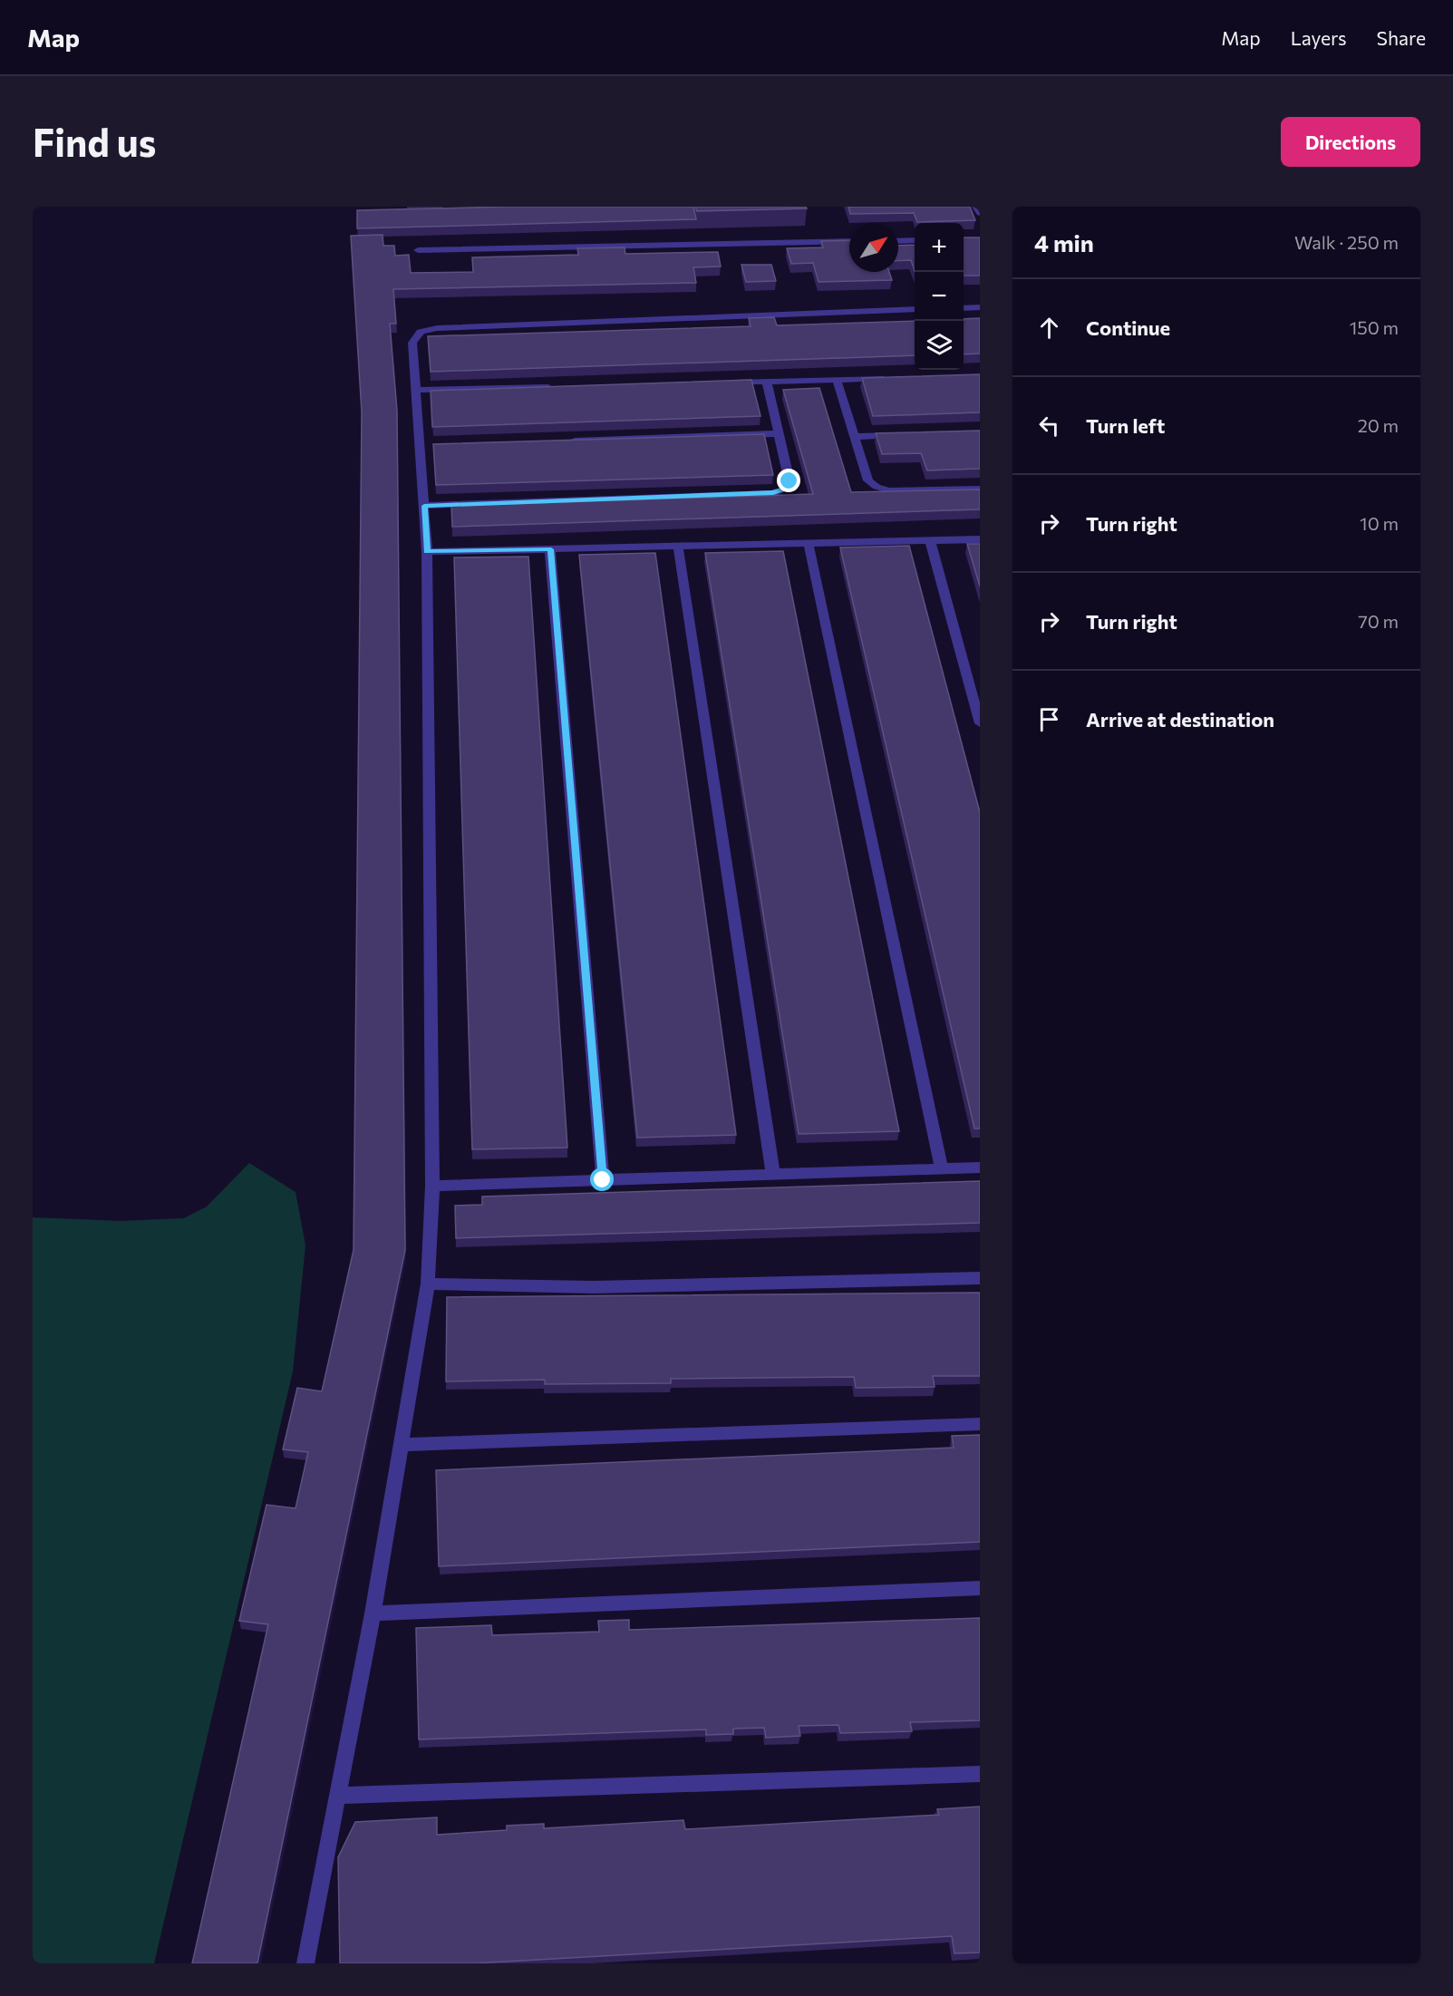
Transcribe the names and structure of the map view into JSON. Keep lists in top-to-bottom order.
{
  "north": "top right",
  "page": {
    "header": "Map",
    "nav": ["Map", "Layers", "Share"],
    "buttons": "Directions",
    "title": "Find us",
    "heading": ["4 min", "Walk · 250 m"],
    "map_buttons": ["+", "−"],
    "list": [
      ["Continue", "150 m"],
      ["Turn left", "20 m"],
      ["Turn right", "10 m"],
      ["Turn right", "70 m"],
      "Arrive at destination"
    ]
  }
}
